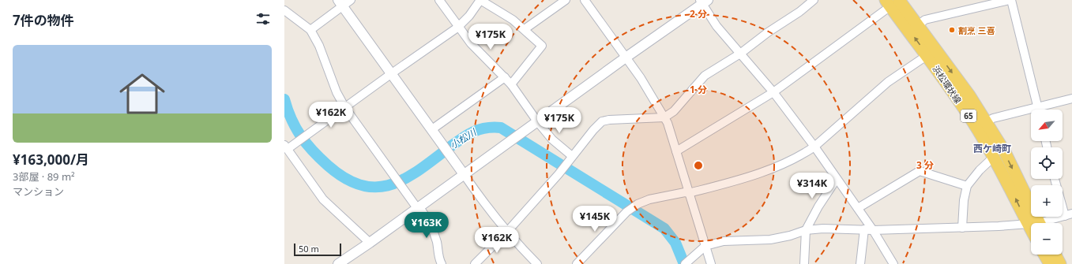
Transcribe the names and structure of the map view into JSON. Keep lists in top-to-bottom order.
{
  "streets": {
    "main road": ["浜松環状線", "65"]
  },
  "districts": ["西ケ崎町"],
  "water": ["小松川"],
  "places": ["割烹 三喜"],
  "scale_bar": "50 m",
  "north": "bottom left",
  "page": {
    "heading": "7件の物件",
    "price": [
      "¥175K",
      "¥162K",
      "¥175K",
      "¥314K",
      "¥145K",
      "¥163K",
      "¥162K"
    ],
    "list": [
      {
        "name": "¥163,000/月",
        "note": "3部屋 · 89 m² · マンション"
      }
    ],
    "map_buttons": ["+", "−"],
    "scale": "50 m"
  },
  "rings": ["2 分", "1 分", "3 分"]
}
